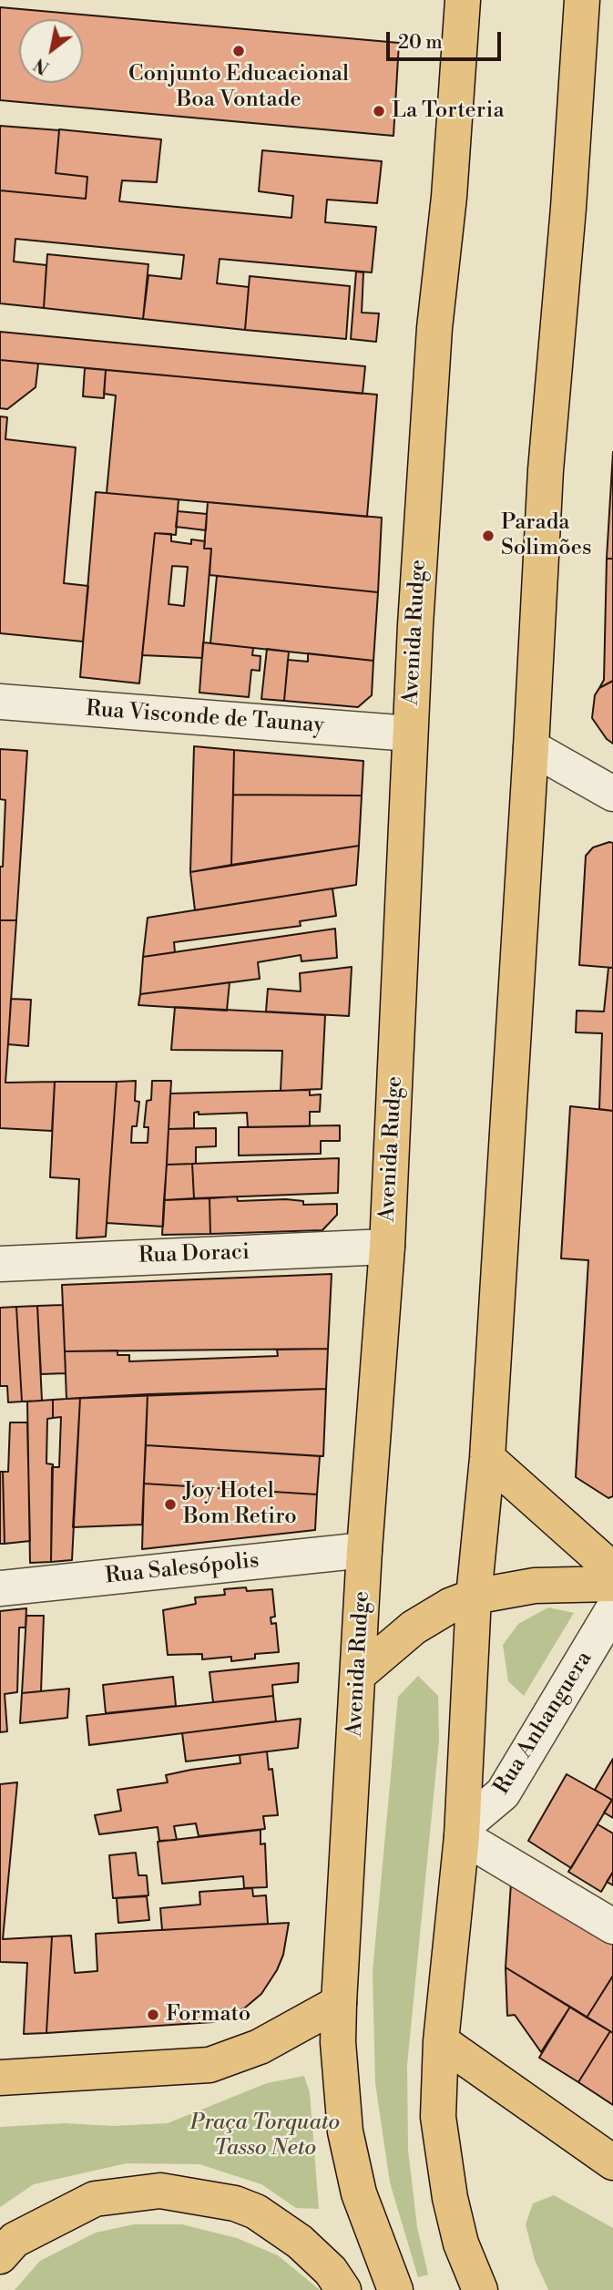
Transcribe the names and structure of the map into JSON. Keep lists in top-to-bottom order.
{
  "streets": {
    "main road": ["Avenida Rudge"],
    "street": [
      "Rua Visconde de Taunay",
      "Rua Doraci",
      "Rua Salesópolis",
      "Rua Anhanguera"
    ]
  },
  "crossings": [
    ["Avenida Rudge", "Rua Visconde de Taunay"],
    ["Avenida Rudge", "Rua Doraci"],
    ["Avenida Rudge", "Rua Salesópolis"]
  ],
  "parks": ["Praça Torquato Tasso Neto"],
  "places": [
    "Conjunto Educacional Boa Vontade",
    "La Torteria",
    "Parada Solimões",
    "Joy Hotel Bom Retiro",
    "Formato"
  ],
  "scale_bar": "20 m",
  "north": "bottom left"
}
